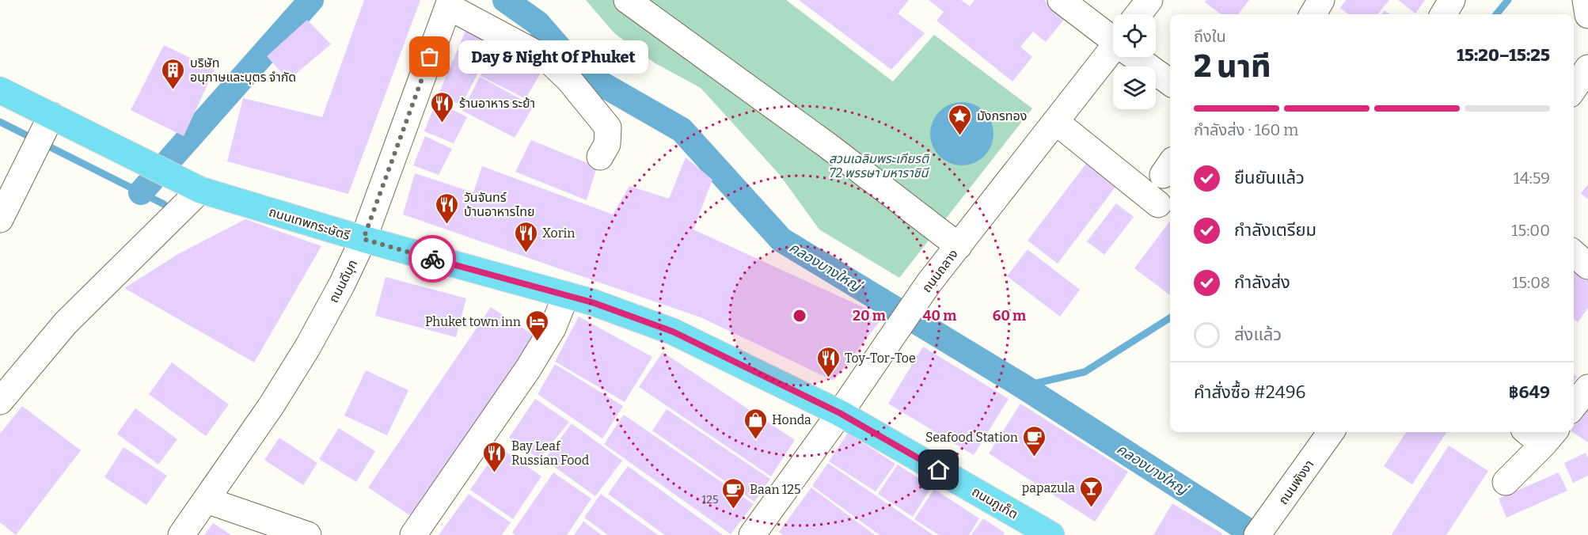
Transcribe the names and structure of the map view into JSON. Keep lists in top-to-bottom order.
{
  "streets": {
    "main road": ["ถนนเทพกระษัตรี", "ถนนภูเก็ต"],
    "street": ["ถนนถลาง", "ถนนดีบุก", "ถนนพังงา"]
  },
  "crossings": [
    ["ถนนเทพกระษัตรี", "ถนนถลาง"],
    ["ถนนเทพกระษัตรี", "ถนนดีบุก"],
    ["ถนนเทพกระษัตรี", "ถนนภูเก็ต"],
    ["ถนนถลาง", "ถนนภูเก็ต"]
  ],
  "water": ["คลองบางใหญ่"],
  "parks": ["สวนเฉลิมพระเกียรติ 72 พรรษา มหาราชินี"],
  "places": {
    "other": ["Day & Night Of Phuket"],
    "building": ["บริษัท อนุภาษและบุตร จำกัด"],
    "restaurant": [
      "ร้านอาหาร ระย้า",
      "วันจันทร์ บ้านอาหารไทย",
      "Xorin",
      "Toy-Tor-Toe",
      "Bay Leaf Russian Food"
    ],
    "place": ["มังกรทอง"],
    "hotel": ["Phuket town inn"],
    "shop": ["Honda"],
    "cafe": ["Seafood Station", "Baan 125"],
    "bar": ["papazula"]
  },
  "house_numbers": ["125"],
  "page": {
    "heading": ["2 นาที", "ถึงใน", "15:20–15:25"],
    "panel": ["คำสั่งซื้อ #2496", "฿649"],
    "bubble": "Day & Night Of Phuket",
    "bar": "กำลังส่ง · 160 m",
    "list": [
      ["ยืนยันแล้ว", "14:59"],
      ["กำลังเตรียม", "15:00"],
      ["กำลังส่ง", "15:08"],
      "ส่งแล้ว"
    ]
  },
  "rings": ["20 m", "40 m", "60 m"]
}
